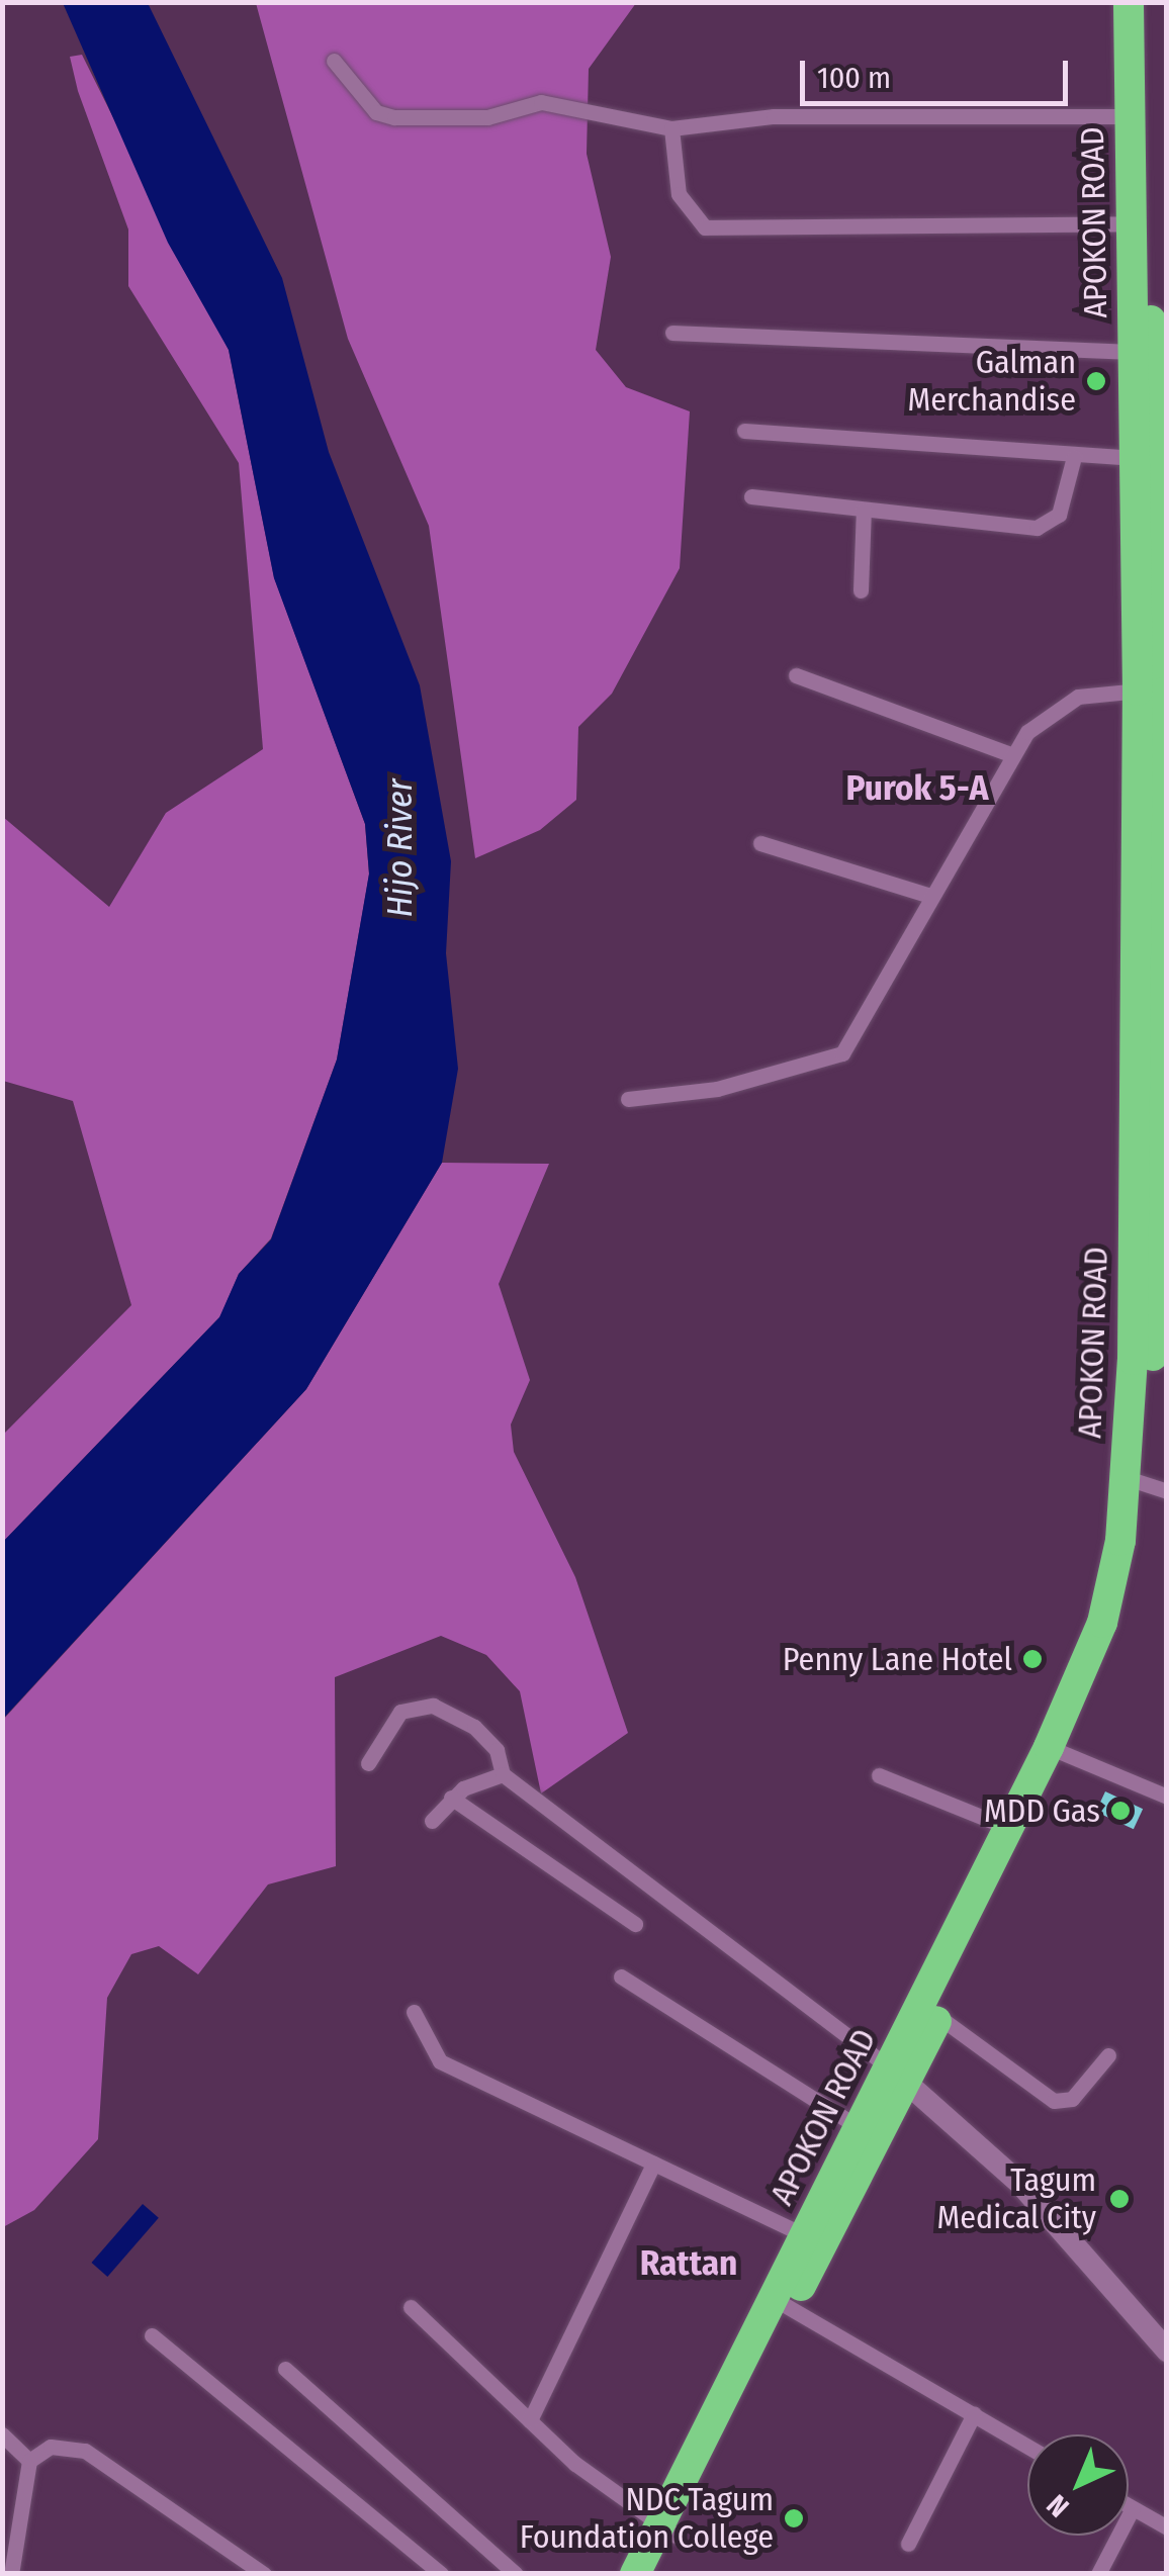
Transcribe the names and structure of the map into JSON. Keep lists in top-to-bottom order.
{
  "streets": {
    "highway": ["APOKON ROAD"]
  },
  "districts": ["Purok 5-A", "Rattan"],
  "water": ["Hijo River"],
  "places": [
    "Galman Merchandise",
    "Penny Lane Hotel",
    "MDD Gas",
    "Tagum Medical City",
    "NDC Tagum Foundation College"
  ],
  "scale_bar": "100 m",
  "north": "bottom left"
}
